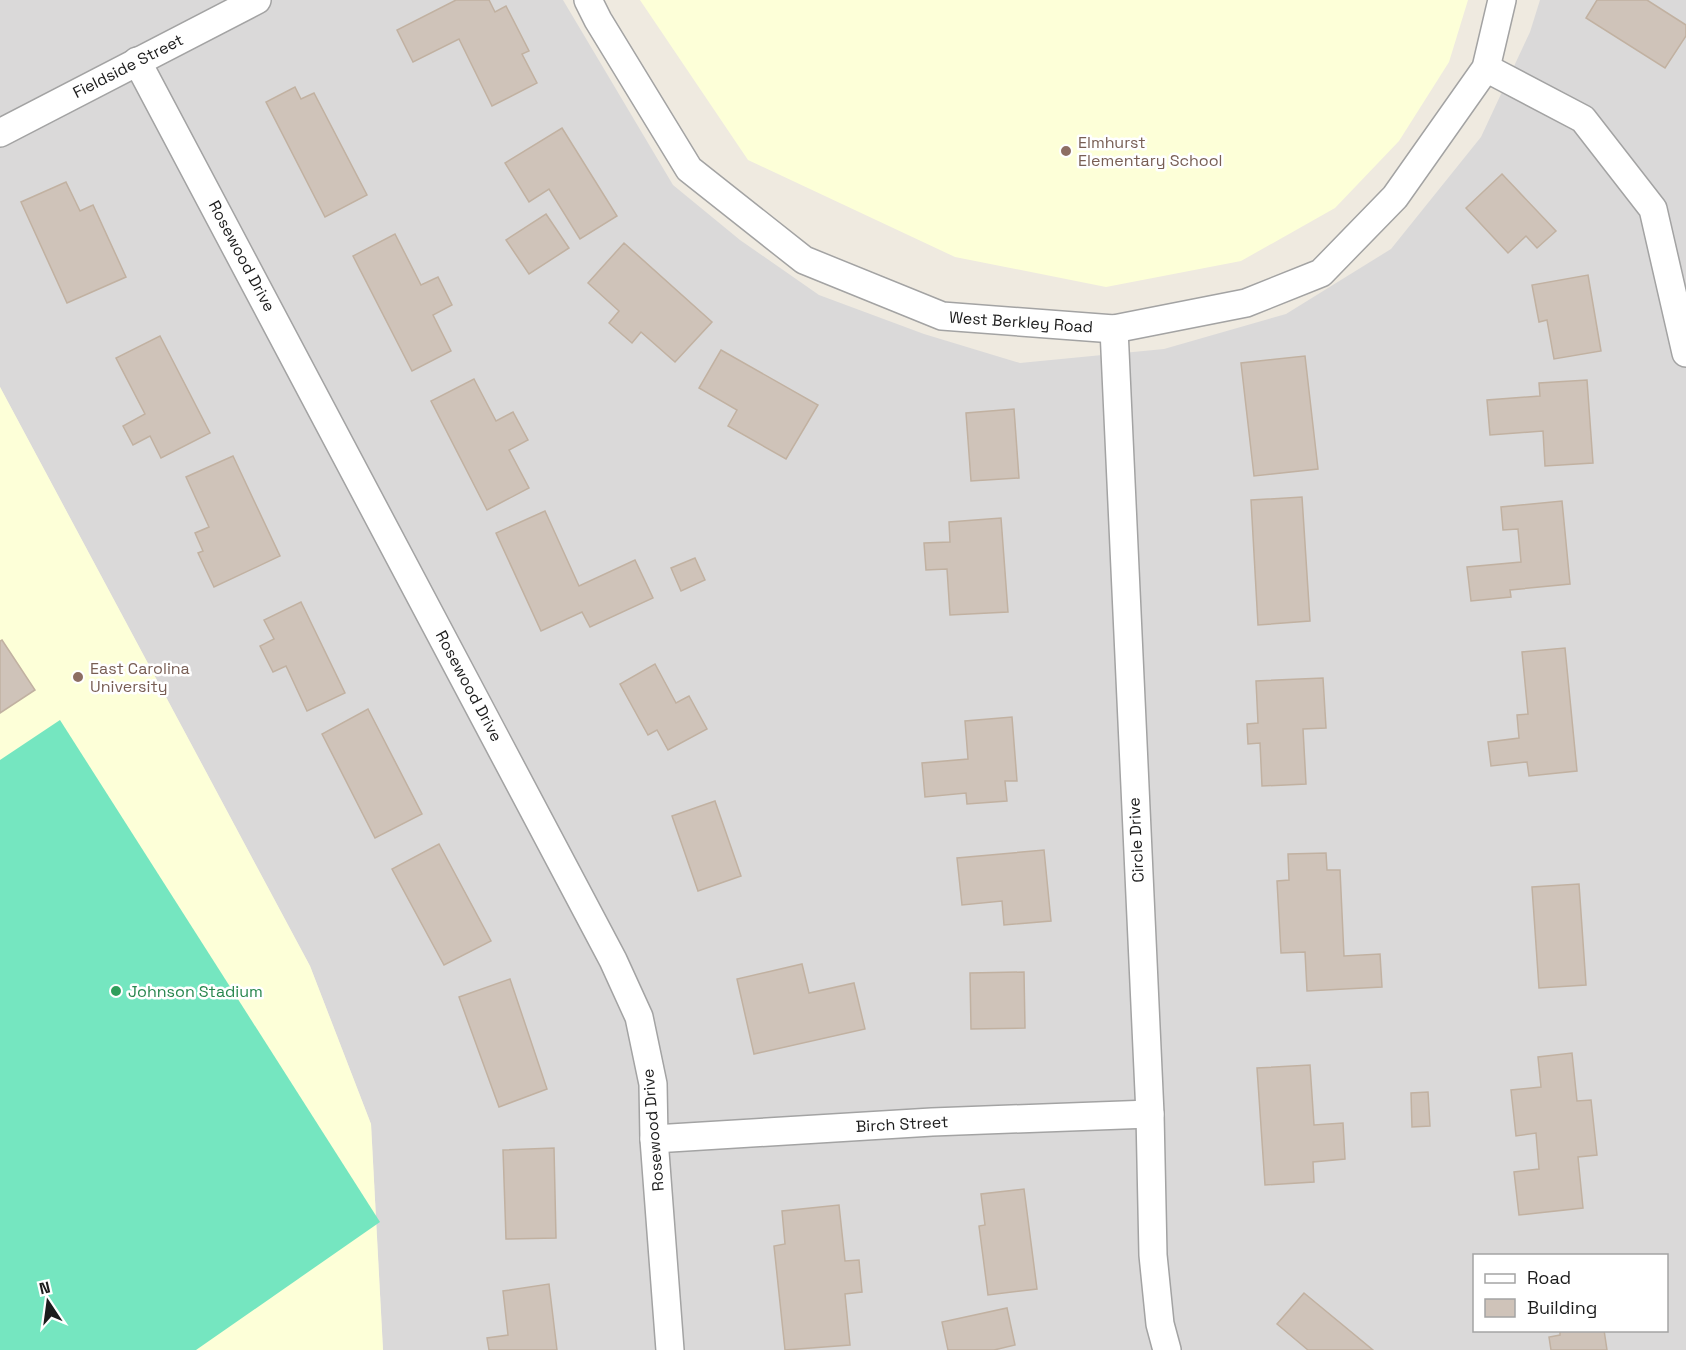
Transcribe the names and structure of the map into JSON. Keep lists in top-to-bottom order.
{
  "streets": {
    "street": [
      "Fieldside Street",
      "Rosewood Drive",
      "West Berkley Road",
      "Circle Drive",
      "Birch Street"
    ]
  },
  "crossings": [
    ["Fieldside Street", "Rosewood Drive"],
    ["Rosewood Drive", "Birch Street"],
    ["West Berkley Road", "Circle Drive"],
    ["Circle Drive", "Birch Street"]
  ],
  "places": ["Elmhurst Elementary School", "East Carolina University", "Johnson Stadium"],
  "legend": ["Road", "Building"],
  "north": "top"
}
